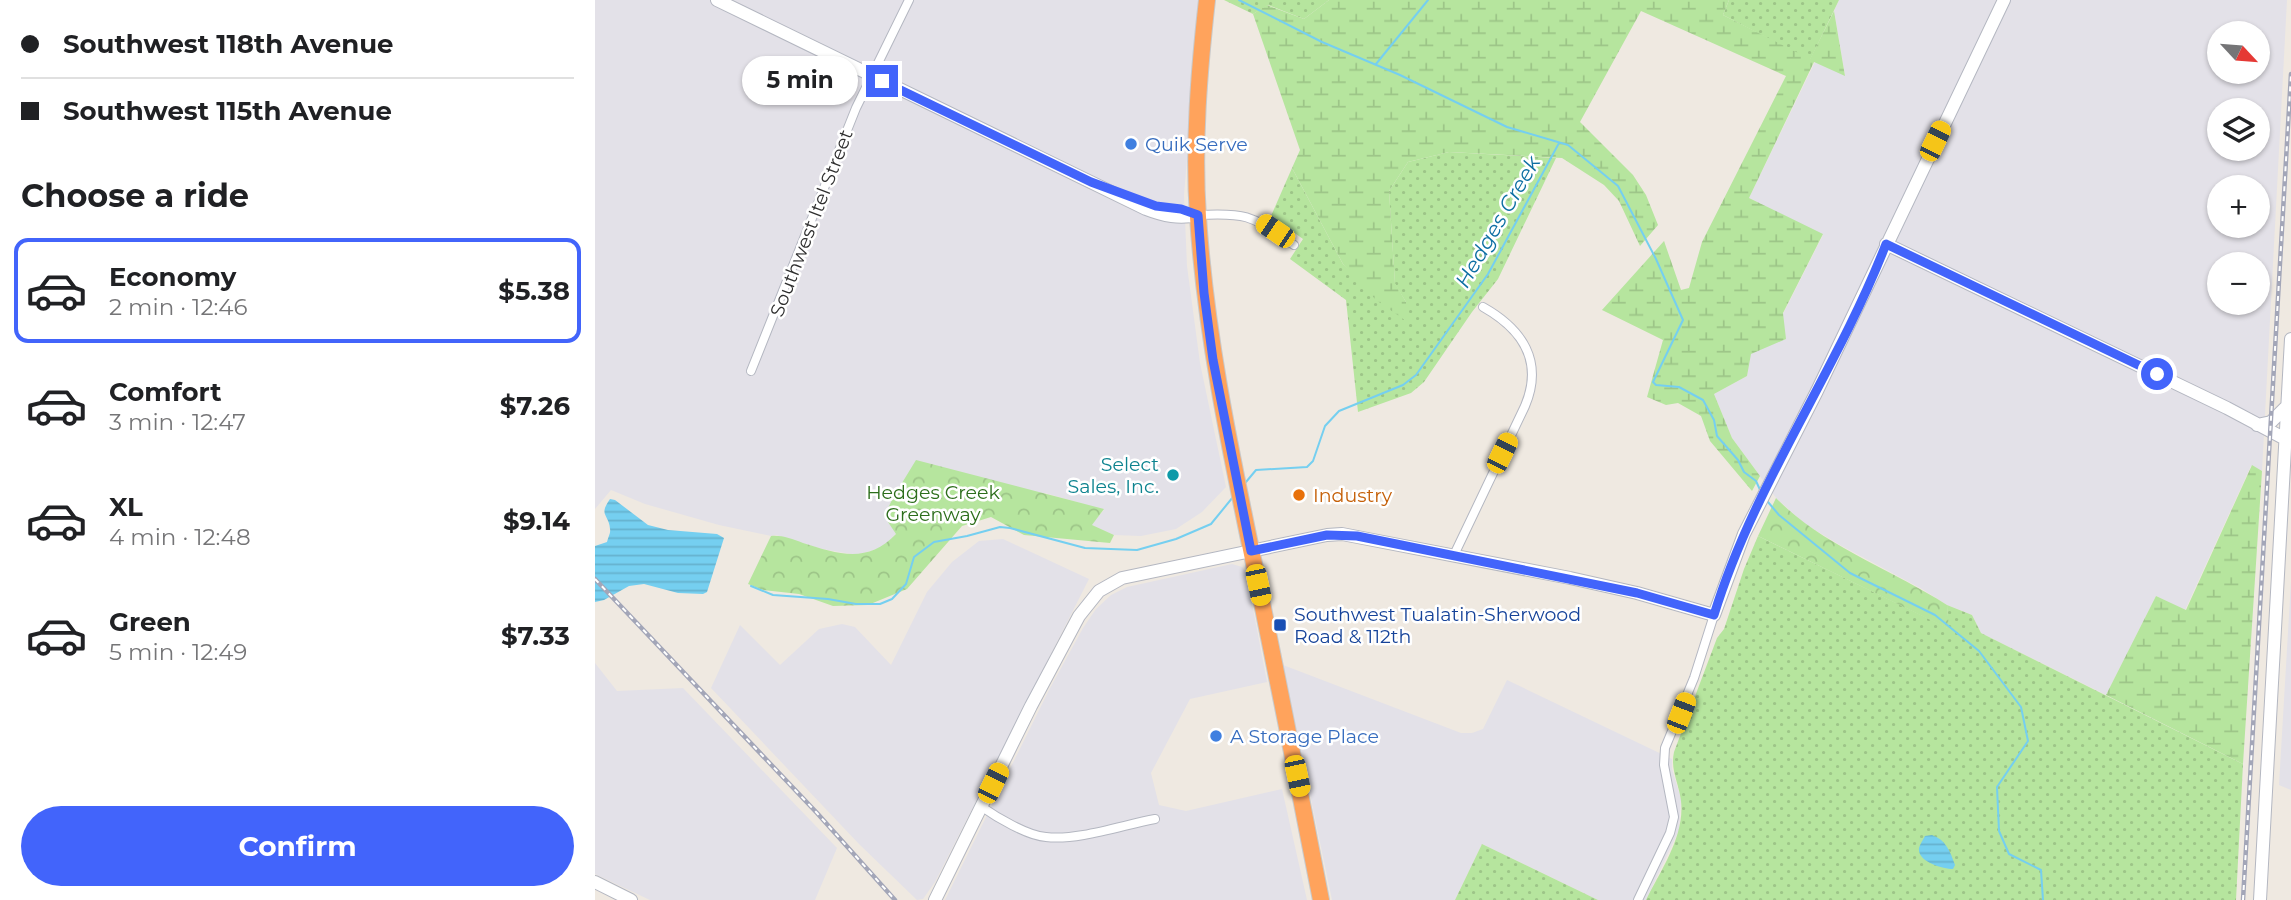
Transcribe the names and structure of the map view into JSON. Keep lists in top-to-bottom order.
{
  "streets": {
    "street": ["Southwest Itel Street"]
  },
  "water": ["Hedges Creek"],
  "parks": ["Hedges Creek Greenway"],
  "places": {
    "other": [
      "Quik Serve",
      "Select Sales, Inc.",
      "Industry",
      "A Storage Place"
    ],
    "transit": ["Southwest Tualatin-Sherwood Road & 112th"]
  },
  "north": "bottom right",
  "page": {
    "banner": ["Southwest 118th Avenue", "Southwest 115th Avenue"],
    "map_buttons": ["+", "−"],
    "bubble": "5 min",
    "heading": "Choose a ride",
    "list": [
      {
        "name": "Economy",
        "note": "2 min · 12:46",
        "value": "$5.38"
      },
      {
        "name": "Comfort",
        "note": "3 min · 12:47",
        "value": "$7.26"
      },
      {
        "name": "XL",
        "note": "4 min · 12:48",
        "value": "$9.14"
      },
      {
        "name": "Green",
        "note": "5 min · 12:49",
        "value": "$7.33"
      }
    ],
    "buttons": "Confirm"
  }
}
